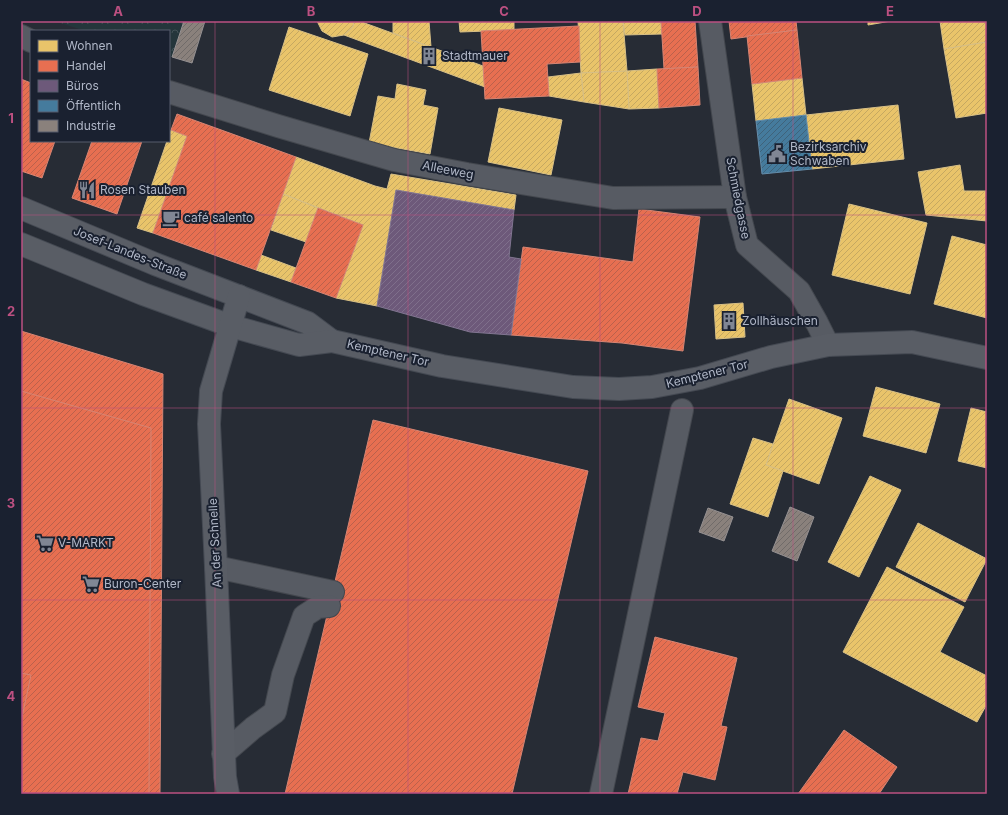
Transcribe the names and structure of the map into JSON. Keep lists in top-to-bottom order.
{
  "streets": {
    "main road": ["Josef-Landes-Straße", "Kemptener Tor", "An der Schnelle"],
    "street": ["Alleeweg", "Schmiedgasse"]
  },
  "crossings": [
    ["Alleeweg", "Schmiedgasse"],
    ["Schmiedgasse", "Kemptener Tor"],
    ["Josef-Landes-Straße", "Kemptener Tor"],
    ["Josef-Landes-Straße", "An der Schnelle"],
    ["Kemptener Tor", "An der Schnelle"]
  ],
  "places": {
    "building": ["Stadtmauer", "Zollhäuschen"],
    "public building": ["Bezirksarchiv Schwaben"],
    "restaurant": ["Rosen Stauben"],
    "cafe": ["café salento"],
    "supermarket": ["V-MARKT", "Buron-Center"]
  },
  "legend": [
    "Wohnen",
    "Handel",
    "Büros",
    "Öffentlich",
    "Industrie"
  ],
  "grid": {
    "columns": [
      "A",
      "B",
      "C",
      "D",
      "E"
    ],
    "rows": [
      "1",
      "2",
      "3",
      "4"
    ]
  }
}
